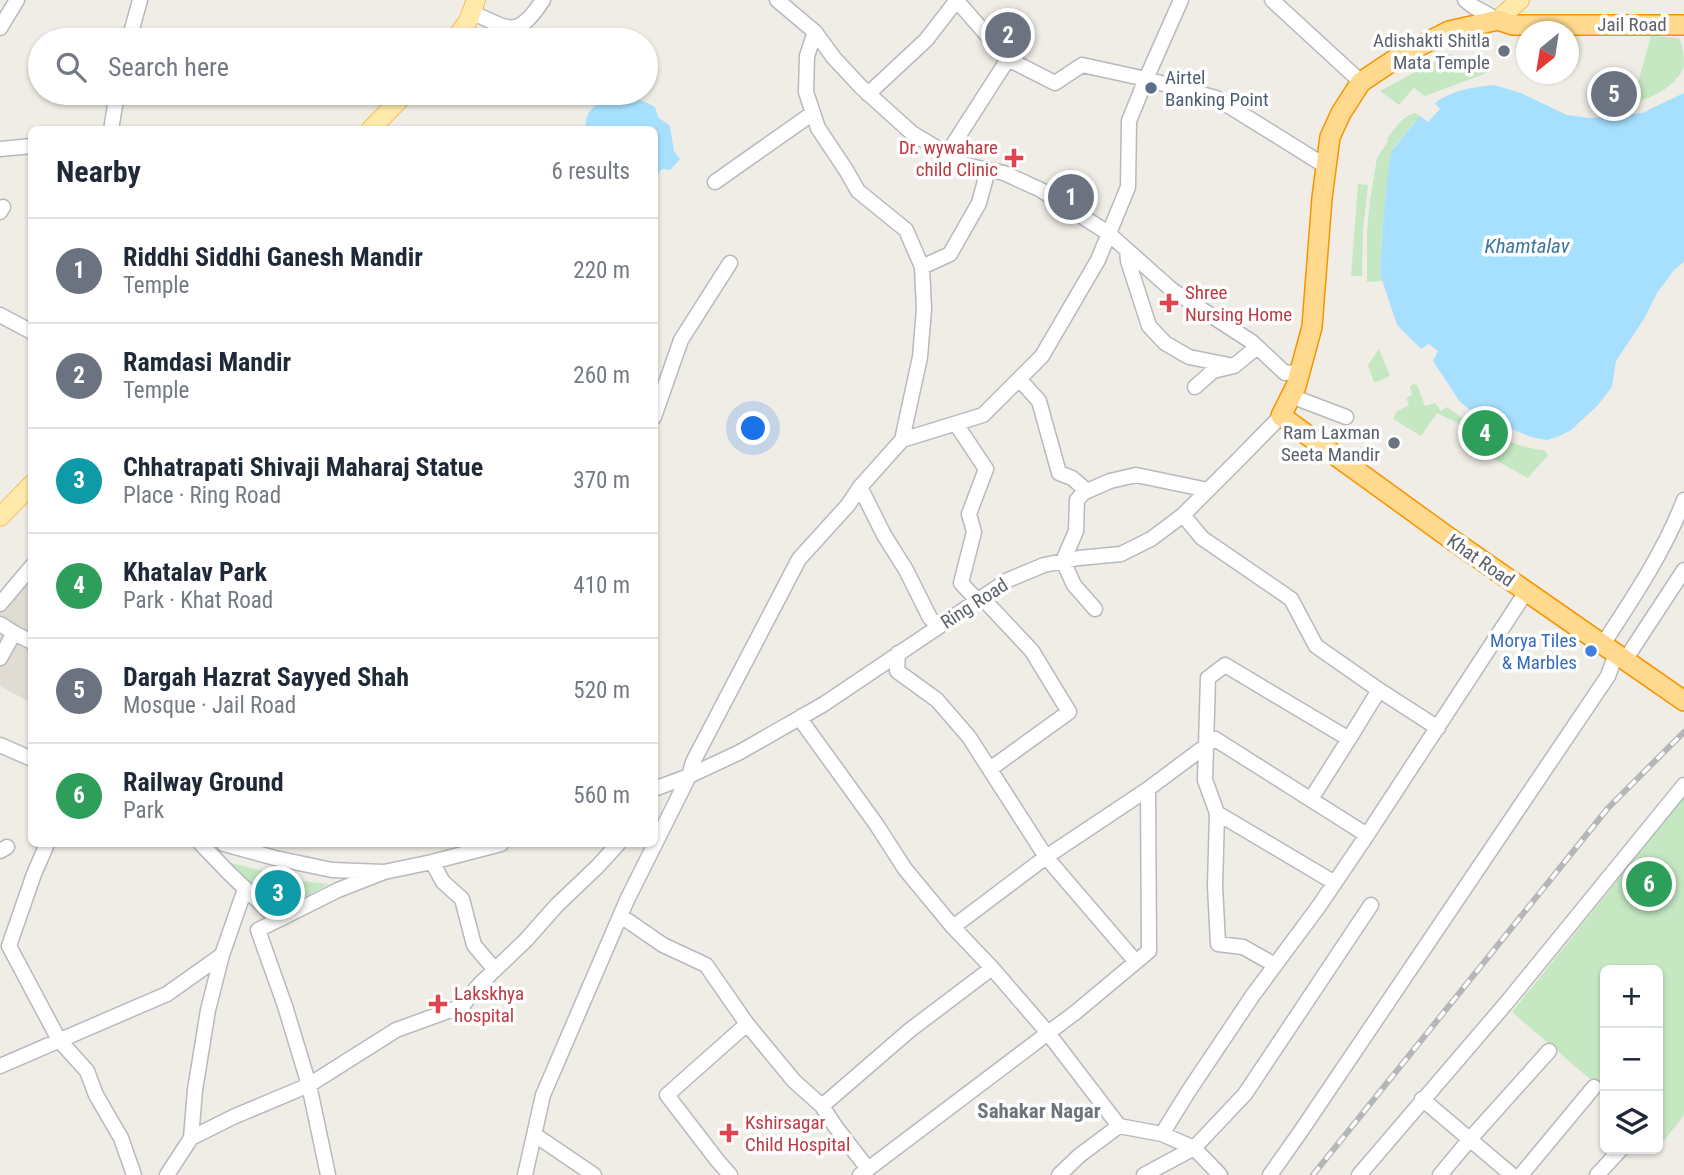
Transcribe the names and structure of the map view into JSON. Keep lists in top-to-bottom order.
{
  "streets": {
    "highway": ["Jail Road", "Khat Road"],
    "street": ["Ring Road"]
  },
  "crossings": [
    ["Khat Road", "Ring Road"]
  ],
  "districts": ["Sahakar Nagar"],
  "water": ["Khamtalav"],
  "places": {
    "other": [
      "Adishakti Shitla Mata Temple",
      "Airtel Banking Point",
      "Ram Laxman Seeta Mandir",
      "Morya Tiles & Marbles"
    ],
    "health": [
      "Dr. wywahare child Clinic",
      "Shree Nursing Home",
      "Lakskhya hospital",
      "Kshirsagar Child Hospital"
    ]
  },
  "north": "bottom left",
  "page": {
    "pins": [
      "2",
      "5",
      "1",
      "4",
      "6",
      "3"
    ],
    "search": "Search here",
    "heading": ["Nearby", "6 results"],
    "list": [
      {
        "mark": "1",
        "name": "Riddhi Siddhi Ganesh Mandir",
        "note": "Temple",
        "value": "220 m"
      },
      {
        "mark": "2",
        "name": "Ramdasi Mandir",
        "note": "Temple",
        "value": "260 m"
      },
      {
        "mark": "3",
        "name": "Chhatrapati Shivaji Maharaj Statue",
        "note": "Place · Ring Road",
        "value": "370 m"
      },
      {
        "mark": "4",
        "name": "Khatalav Park",
        "note": "Park · Khat Road",
        "value": "410 m"
      },
      {
        "mark": "5",
        "name": "Dargah Hazrat Sayyed Shah",
        "note": "Mosque · Jail Road",
        "value": "520 m"
      },
      {
        "mark": "6",
        "name": "Railway Ground",
        "note": "Park",
        "value": "560 m"
      }
    ],
    "map_buttons": ["+", "−"]
  }
}
